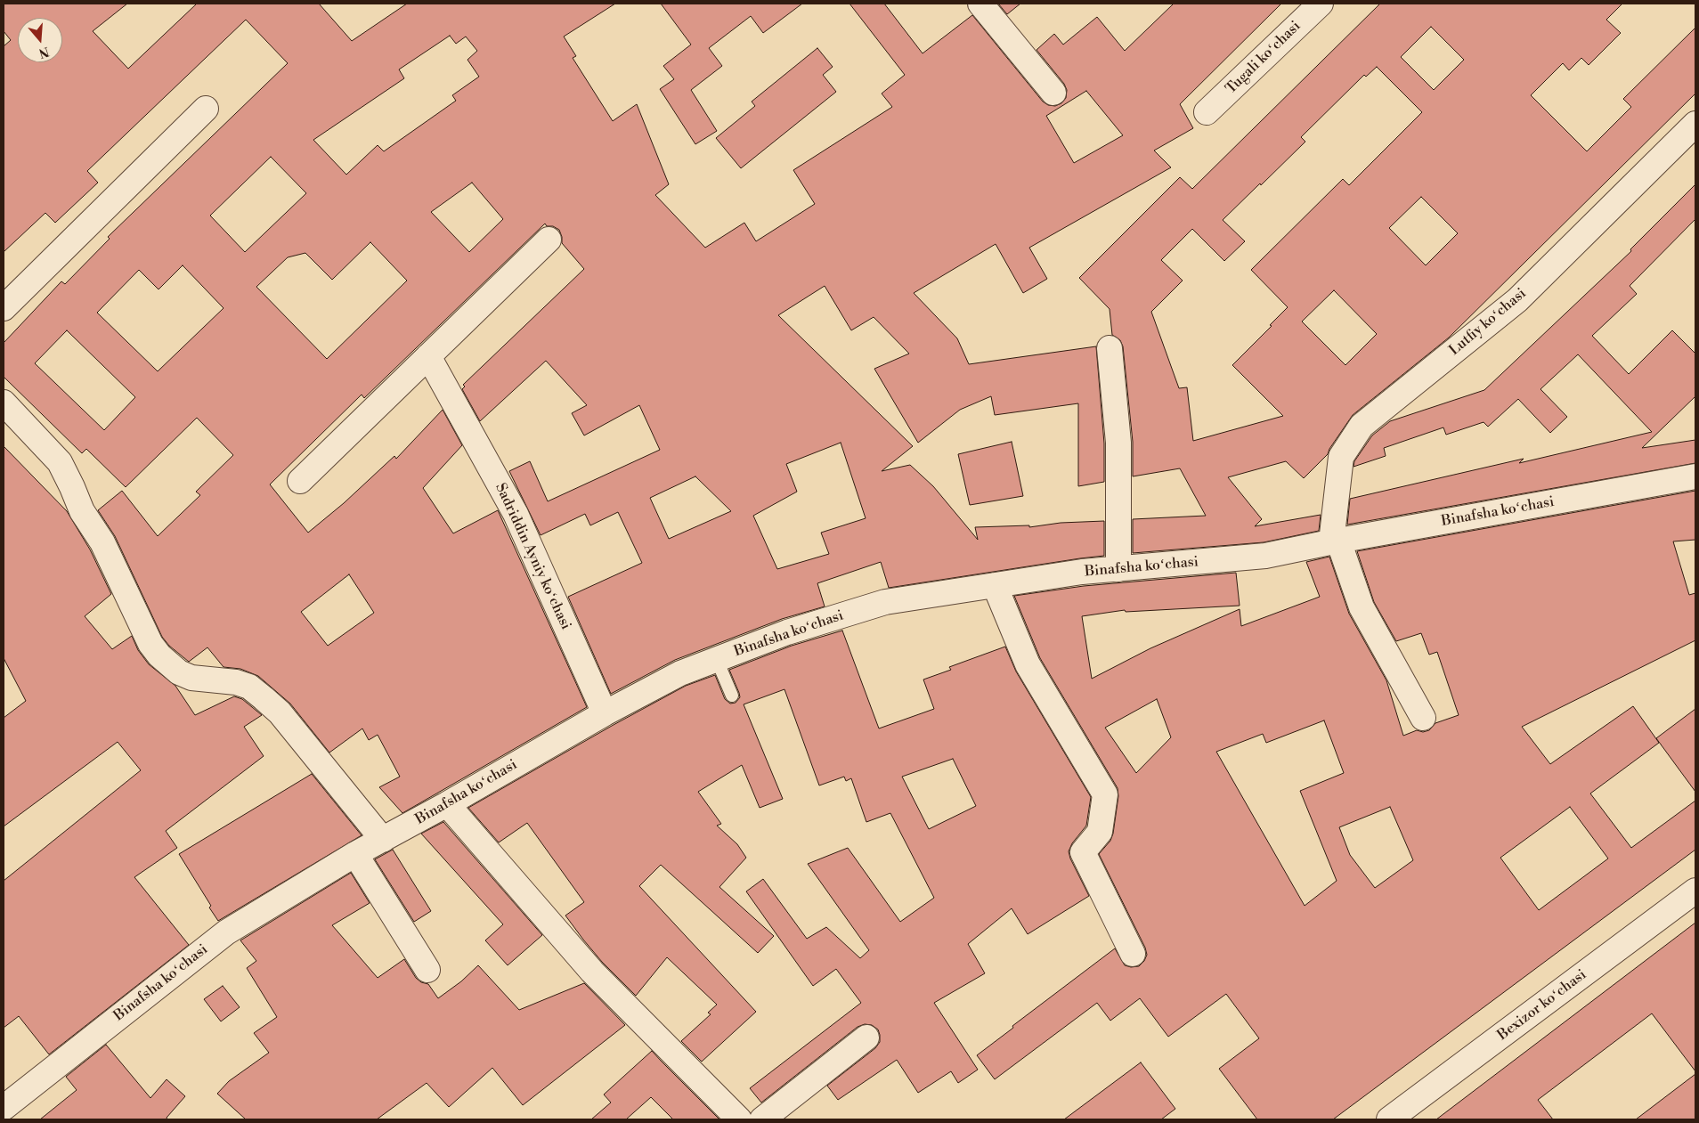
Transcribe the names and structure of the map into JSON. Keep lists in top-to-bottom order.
{
  "streets": {
    "street": [
      "Tugali koʻchasi",
      "Lutfiy koʻchasi",
      "Binafsha koʻchasi",
      "Sadriddin Ayniy koʻchasi",
      "Bexizor koʻchasi"
    ]
  },
  "crossings": [
    ["Lutfiy koʻchasi", "Binafsha koʻchasi"],
    ["Binafsha koʻchasi", "Sadriddin Ayniy koʻchasi"]
  ],
  "north": "bottom"
}
